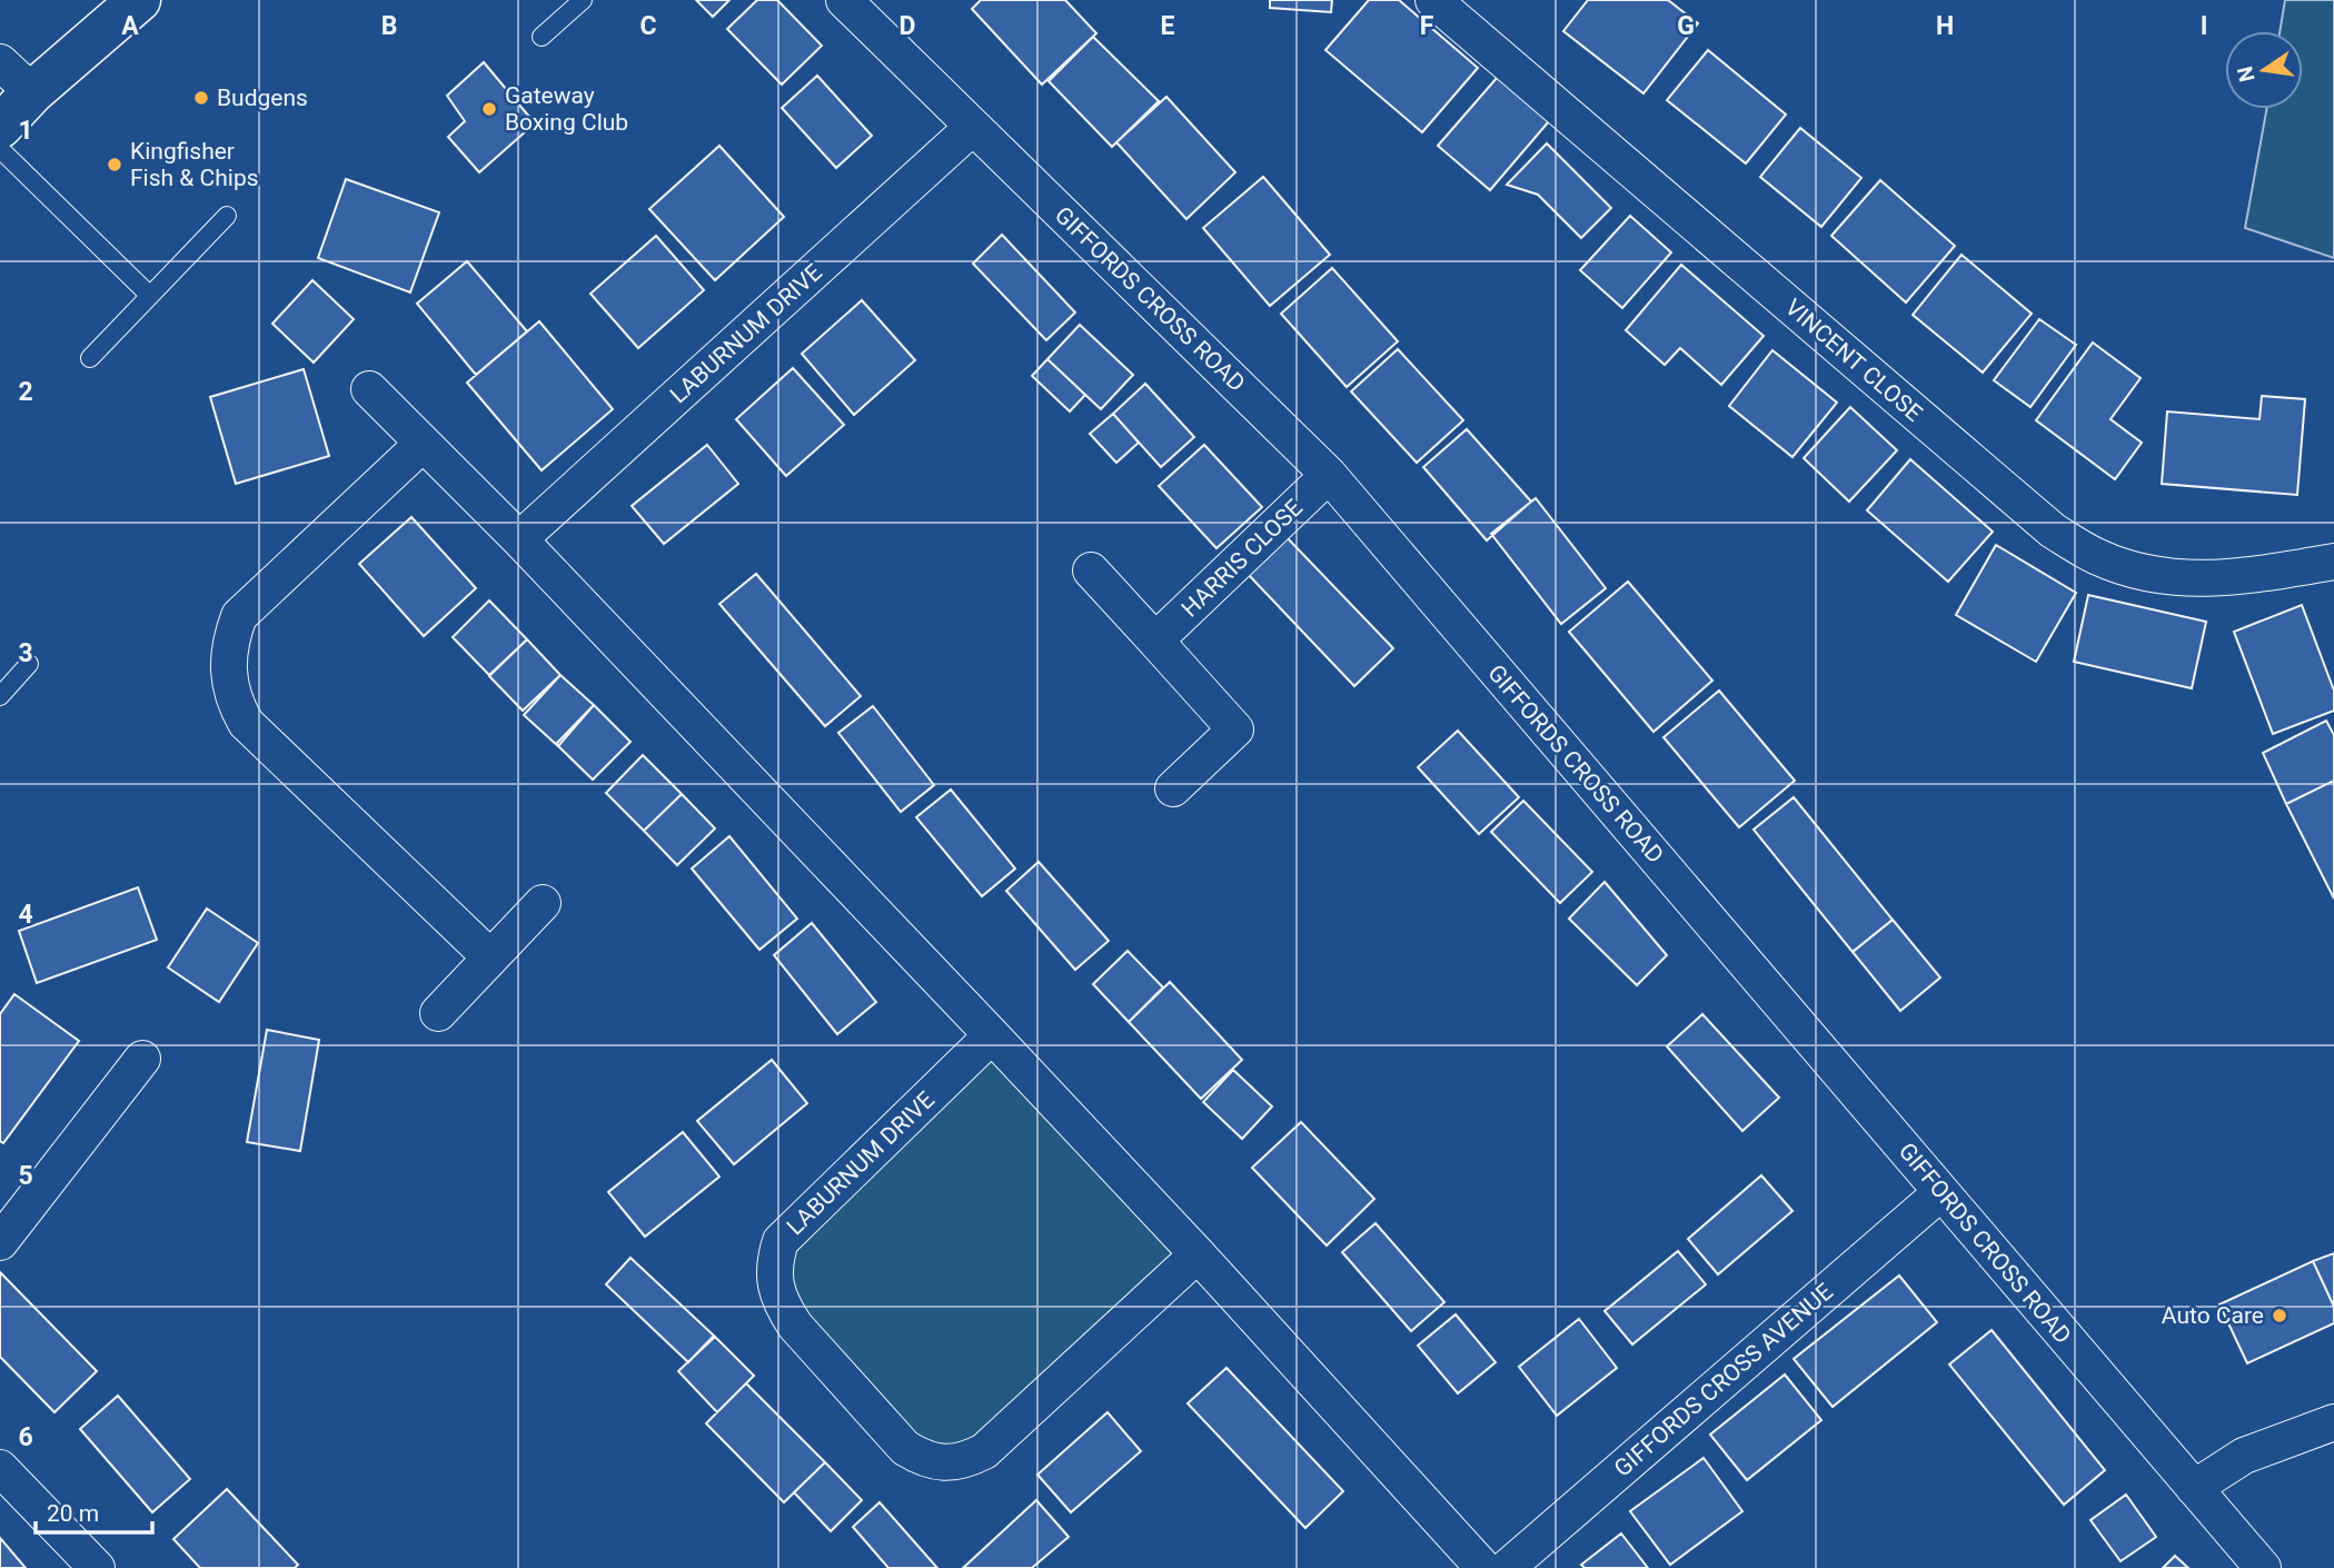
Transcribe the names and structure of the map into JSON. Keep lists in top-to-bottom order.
{
  "streets": {
    "street": [
      "GIFFORDS CROSS ROAD",
      "LABURNUM DRIVE",
      "VINCENT CLOSE",
      "HARRIS CLOSE",
      "GIFFORDS CROSS AVENUE"
    ]
  },
  "crossings": [
    ["GIFFORDS CROSS ROAD", "LABURNUM DRIVE"],
    ["GIFFORDS CROSS ROAD", "HARRIS CLOSE"],
    ["GIFFORDS CROSS ROAD", "GIFFORDS CROSS AVENUE"]
  ],
  "places": [
    "Budgens",
    "Gateway Boxing Club",
    "Kingfisher Fish & Chips",
    "Auto Care"
  ],
  "scale_bar": "20 m",
  "north": "left",
  "grid": {
    "columns": [
      "A",
      "B",
      "C",
      "D",
      "E",
      "F",
      "G",
      "H",
      "I"
    ],
    "rows": [
      "1",
      "2",
      "3",
      "4",
      "5",
      "6"
    ]
  }
}
